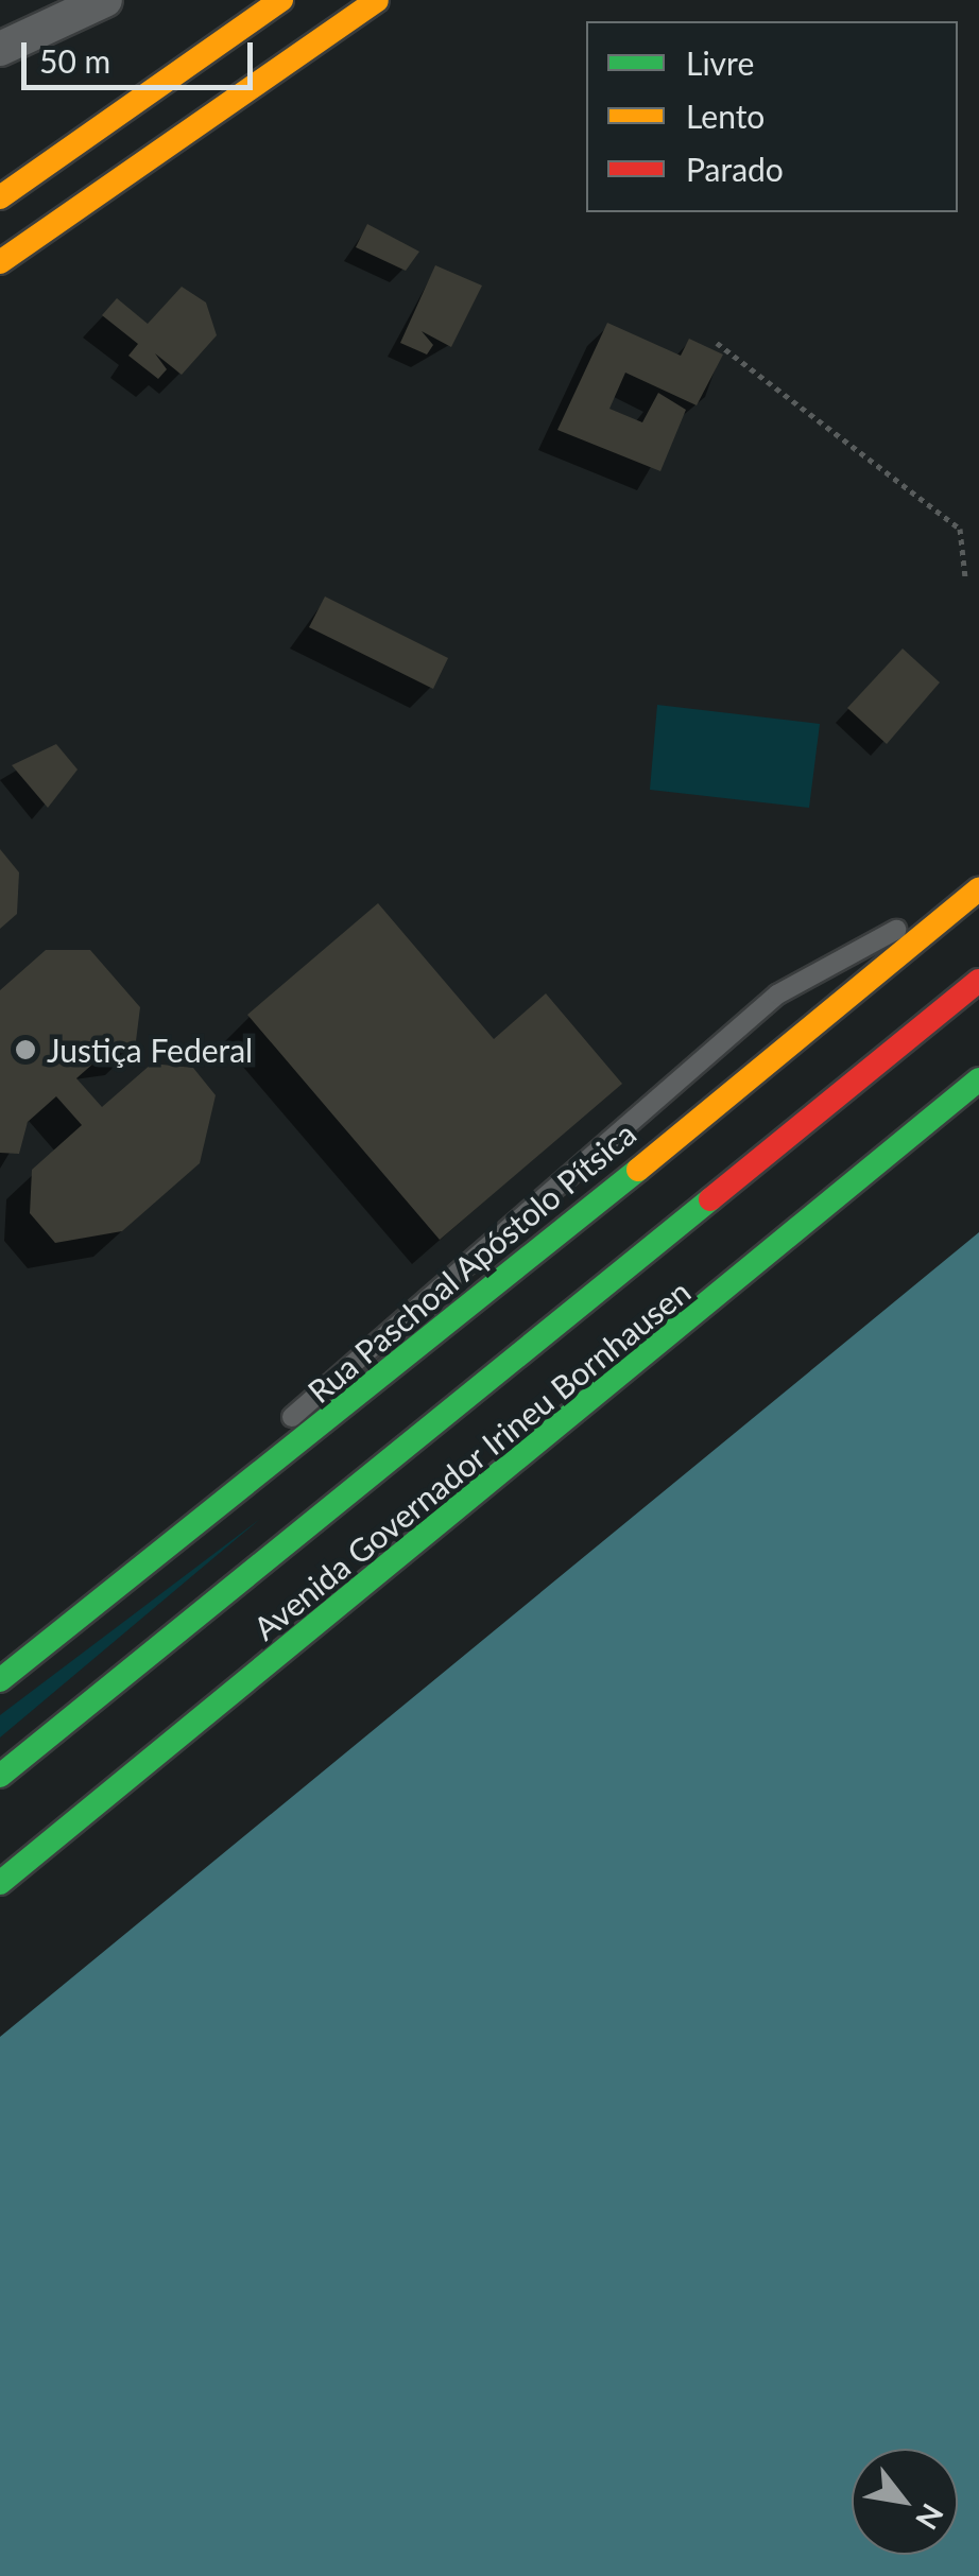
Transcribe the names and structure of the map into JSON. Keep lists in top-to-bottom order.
{
  "streets": {
    "main road": ["Rua Paschoal Apóstolo Pítsica", "Avenida Governador Irineu Bornhausen"]
  },
  "places": ["Justiça Federal"],
  "legend": ["Livre", "Lento", "Parado"],
  "scale_bar": "50 m",
  "north": "bottom right"
}
